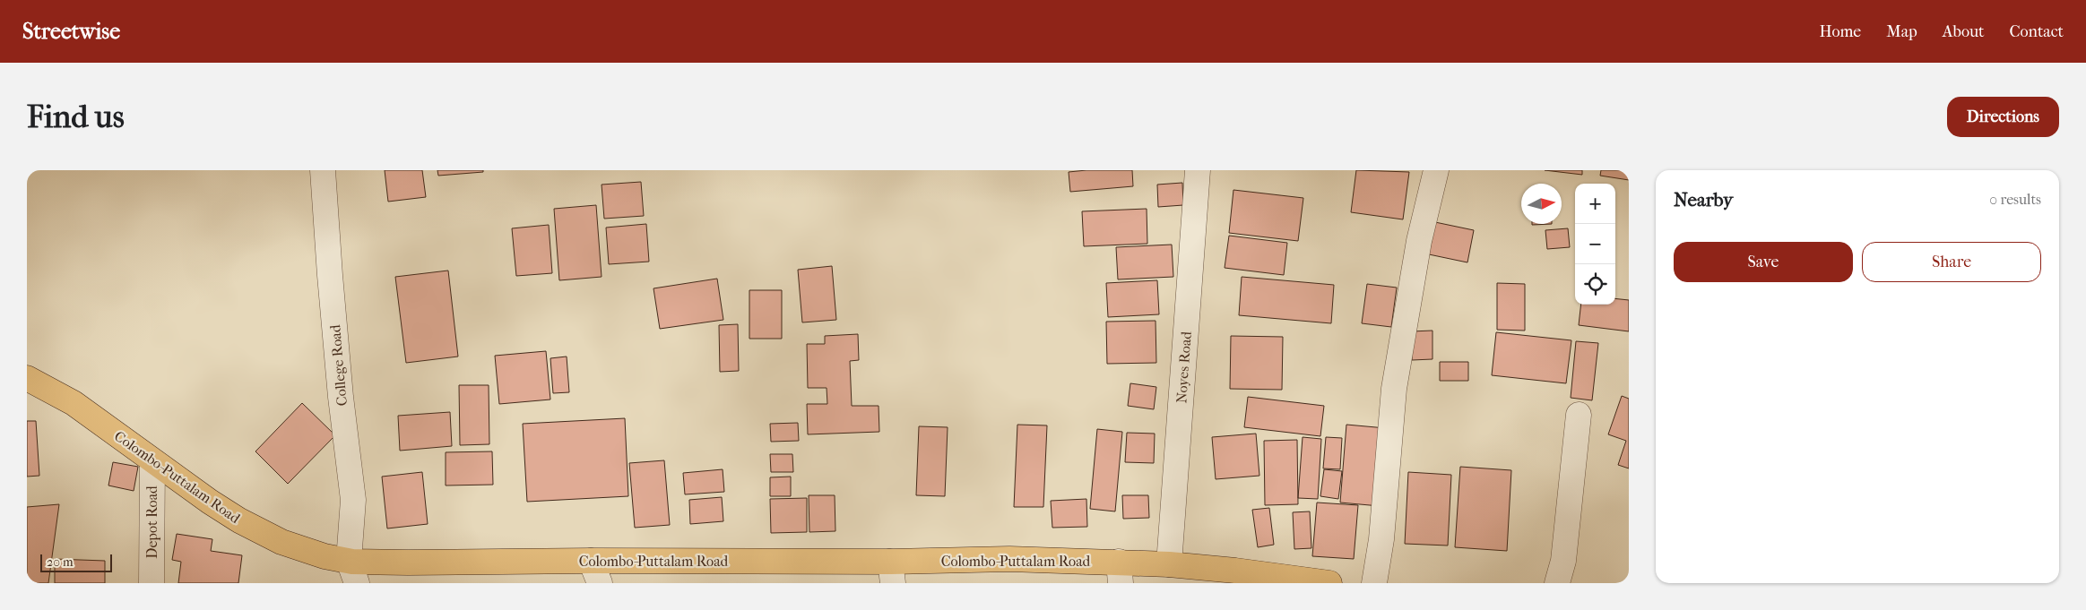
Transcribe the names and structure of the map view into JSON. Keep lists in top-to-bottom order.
{
  "streets": {
    "highway": ["Colombo-Puttalam Road"],
    "street": ["College Road", "Noyes Road", "Depot Road"]
  },
  "crossings": [
    ["College Road", "Colombo-Puttalam Road"],
    ["Noyes Road", "Colombo-Puttalam Road"],
    ["Colombo-Puttalam Road", "Depot Road"]
  ],
  "scale_bar": "20 m",
  "north": "right",
  "page": {
    "header": "Streetwise",
    "nav": [
      "Home",
      "Map",
      "About",
      "Contact"
    ],
    "buttons": [
      "Directions",
      ["Save", "Share"]
    ],
    "title": "Find us",
    "heading": ["Nearby", "0 results"],
    "map_buttons": ["+", "−"],
    "scale": "20 m"
  }
}
